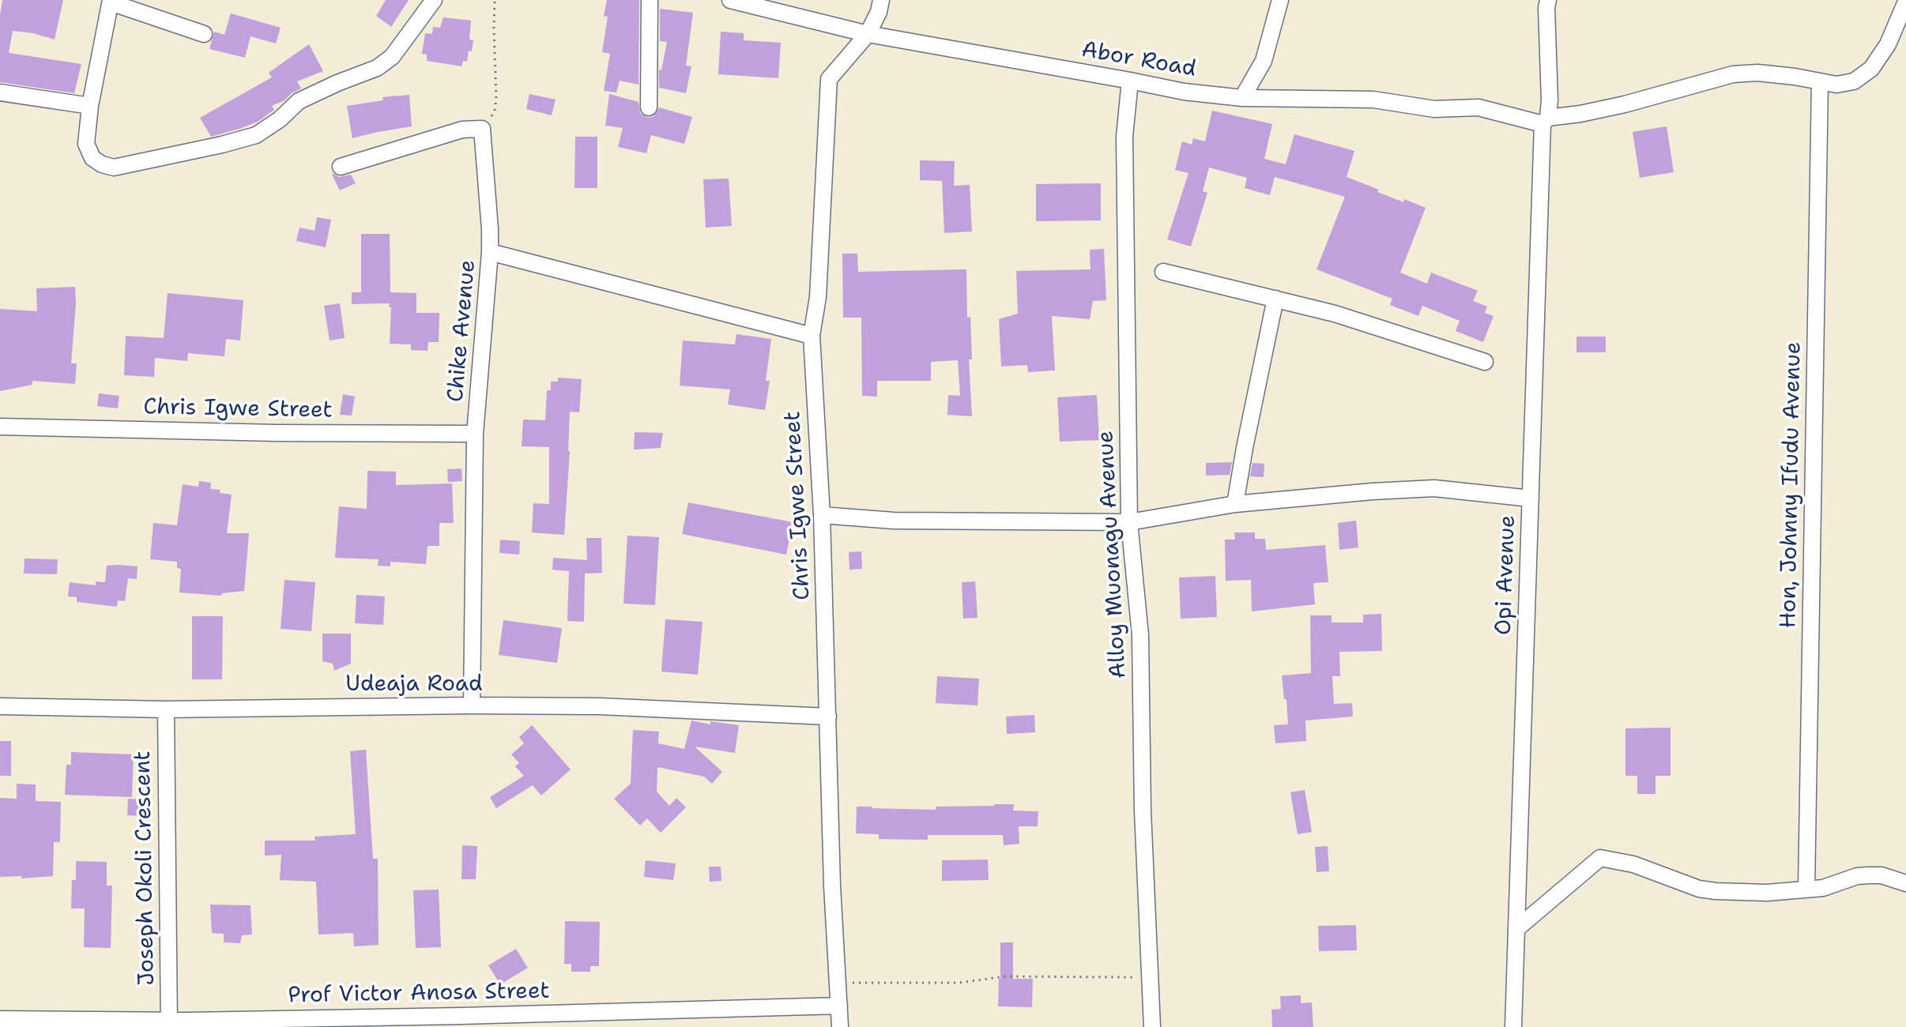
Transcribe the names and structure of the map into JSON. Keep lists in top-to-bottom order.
{
  "streets": {
    "street": [
      "Abor Road",
      "Chike Avenue",
      "Chris Igwe Street",
      "Hon, Johnny Ifudu Avenue",
      "Alloy Muonagu Avenue",
      "Opi Avenue",
      "Udeaja Road",
      "Joseph Okoli Crescent",
      "Prof Victor Anosa Street"
    ]
  },
  "crossings": [
    ["Abor Road", "Chris Igwe Street"],
    ["Abor Road", "Alloy Muonagu Avenue"],
    ["Abor Road", "Opi Avenue"],
    ["Chike Avenue", "Chris Igwe Street"],
    ["Chike Avenue", "Udeaja Road"],
    ["Chris Igwe Street", "Udeaja Road"],
    ["Chris Igwe Street", "Prof Victor Anosa Street"],
    ["Udeaja Road", "Joseph Okoli Crescent"],
    ["Joseph Okoli Crescent", "Prof Victor Anosa Street"]
  ]
}
